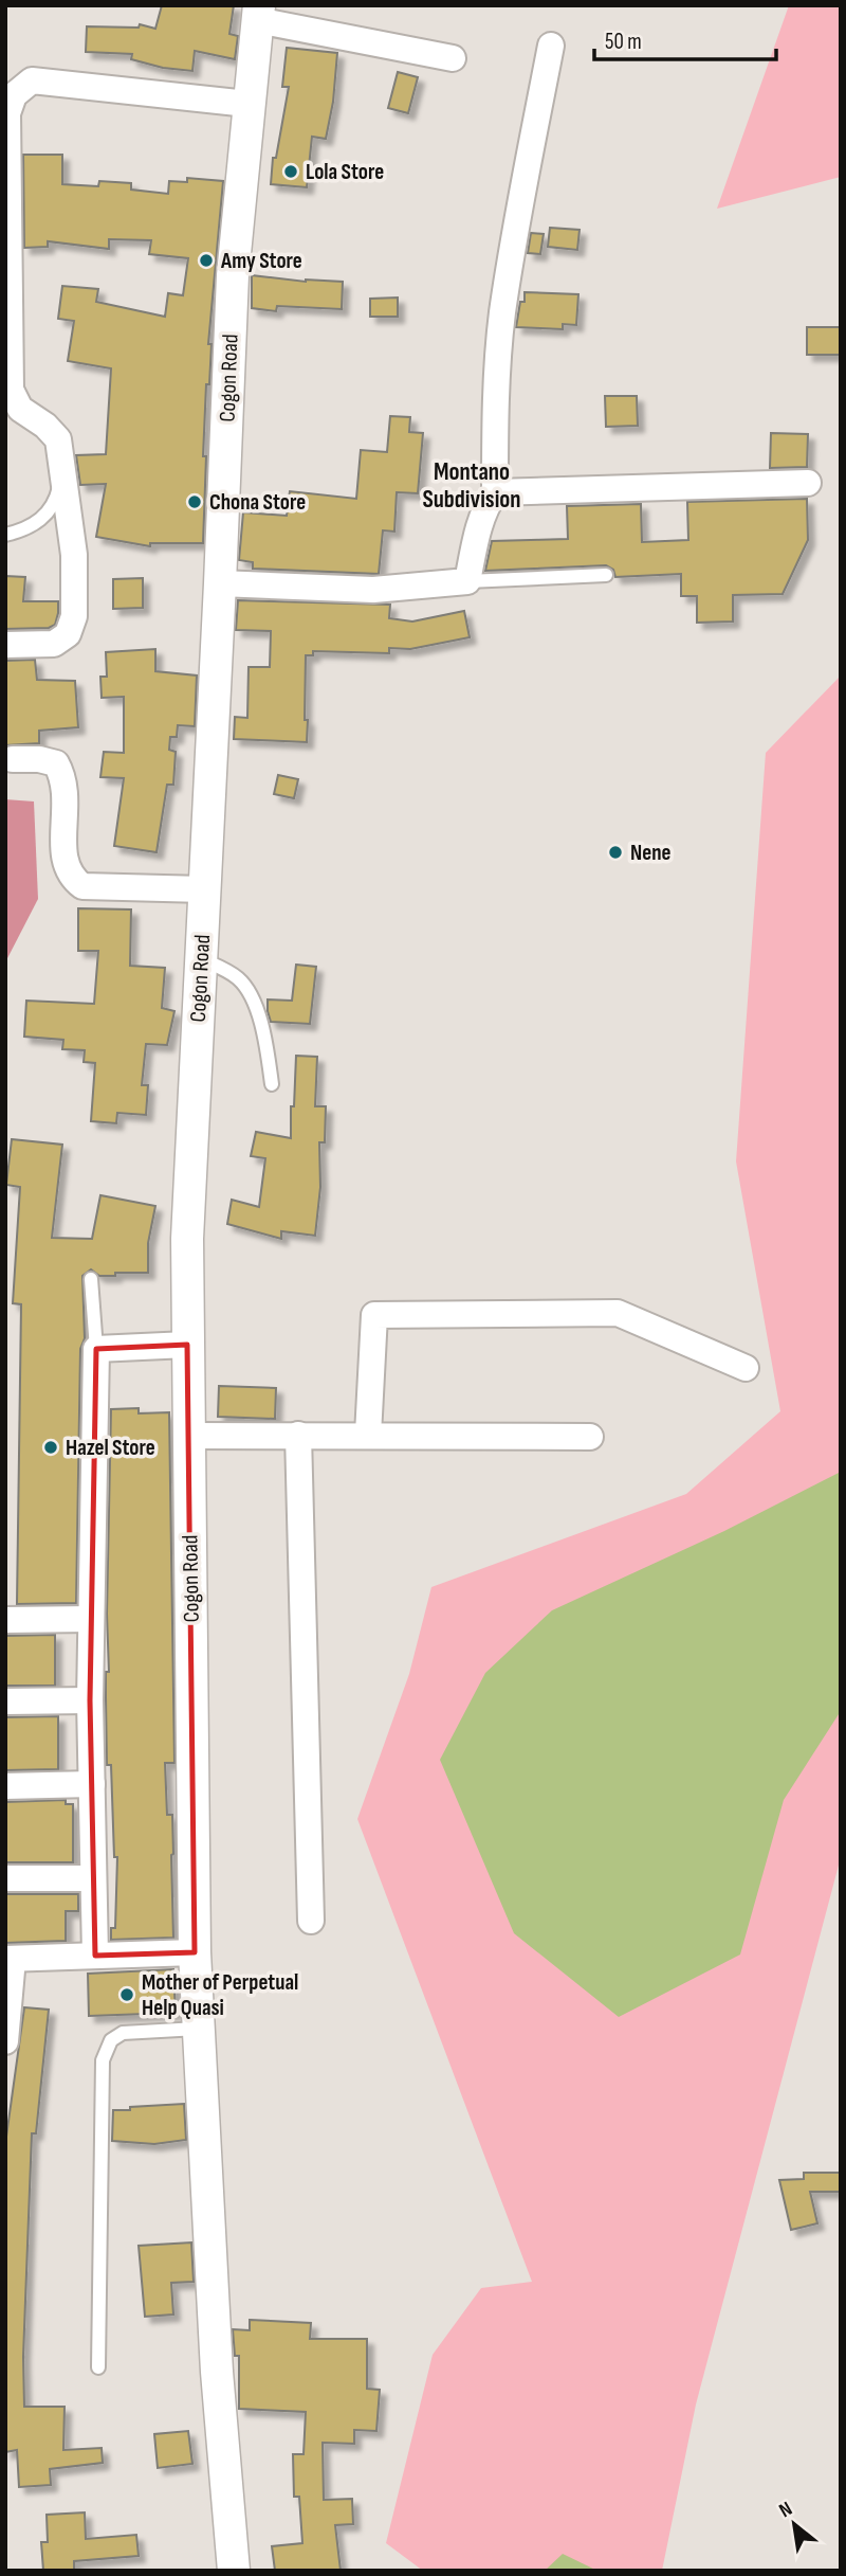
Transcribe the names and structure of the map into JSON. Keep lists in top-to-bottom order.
{
  "streets": {
    "street": ["Cogon Road"]
  },
  "districts": ["Montano Subdivision"],
  "places": [
    "Lola Store",
    "Amy Store",
    "Chona Store",
    "Nene",
    "Hazel Store",
    "Mother of Perpetual Help Quasi"
  ],
  "scale_bar": "50 m",
  "north": "top left"
}
